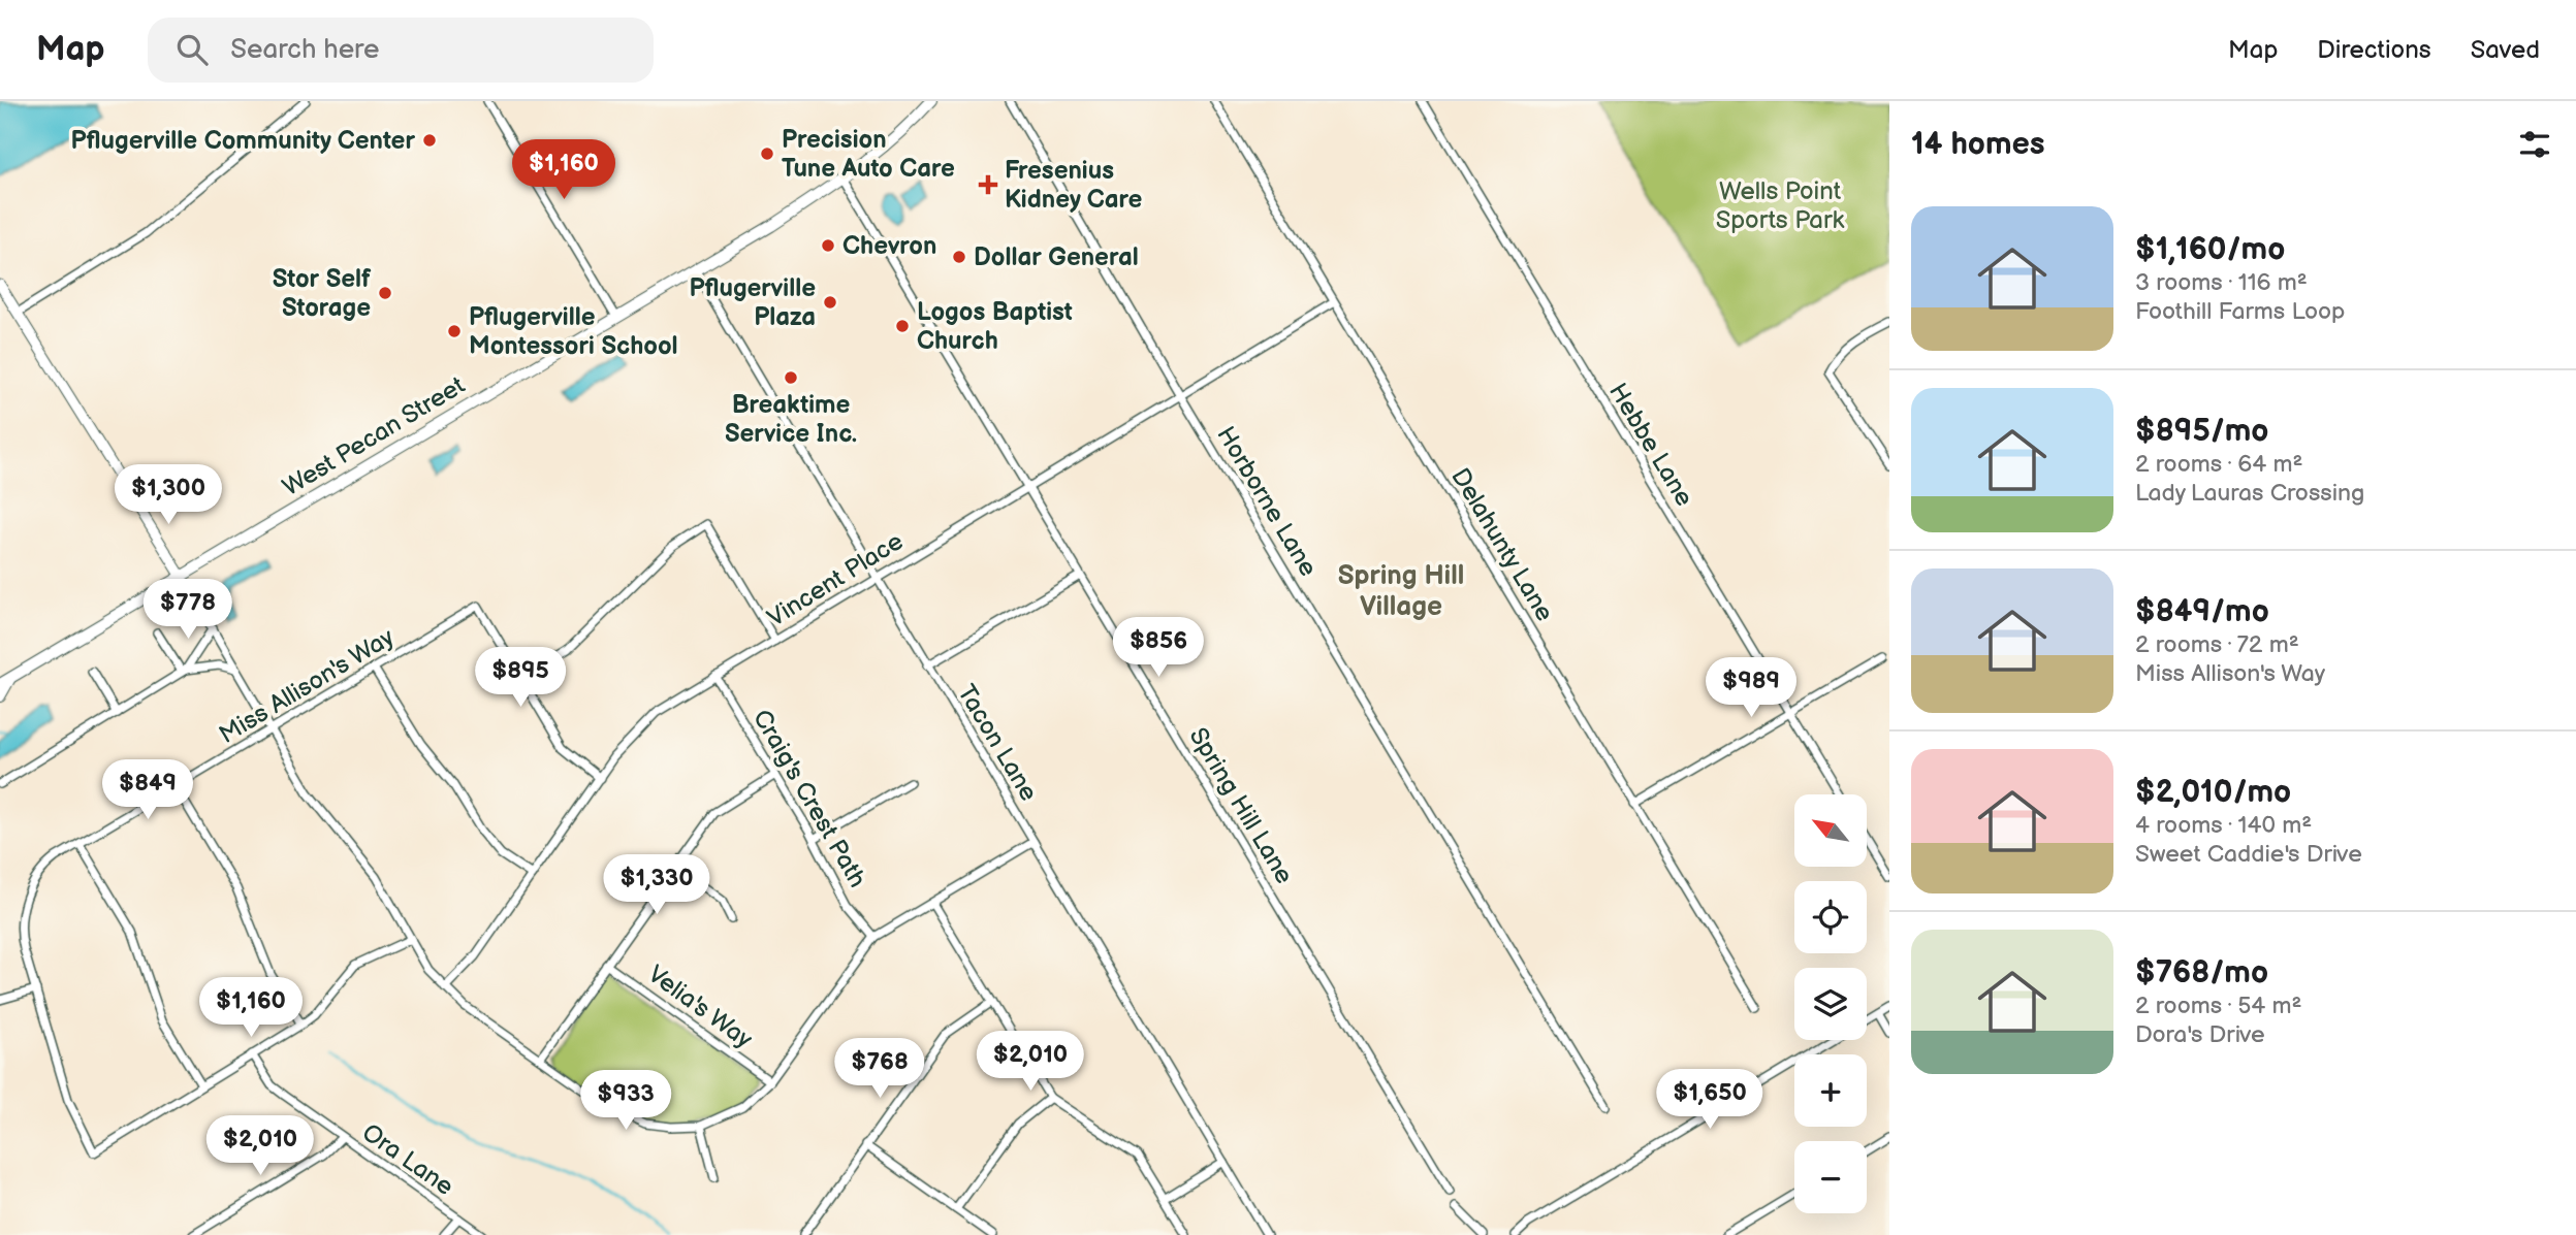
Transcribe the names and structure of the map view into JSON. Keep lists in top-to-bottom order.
{
  "streets": {
    "main road": ["West Pecan Street"],
    "street": [
      "Hebbe Lane",
      "Horborne Lane",
      "Delahunty Lane",
      "Vincent Place",
      "Miss Allison's Way",
      "Tacon Lane",
      "Craig's Crest Path",
      "Spring Hill Lane",
      "Velia's Way",
      "Ora Lane"
    ]
  },
  "crossings": [
    ["West Pecan Street", "Tacon Lane"],
    ["West Pecan Street", "Spring Hill Lane"],
    ["Horborne Lane", "Vincent Place"],
    ["Delahunty Lane", "Vincent Place"],
    ["Vincent Place", "Tacon Lane"],
    ["Vincent Place", "Craig's Crest Path"],
    ["Vincent Place", "Spring Hill Lane"]
  ],
  "districts": ["Spring Hill Village"],
  "parks": ["Wells Point Sports Park"],
  "places": {
    "other": [
      "Pflugerville Community Center",
      "Precision Tune Auto Care",
      "Chevron",
      "Dollar General",
      "Stor Self Storage",
      "Pflugerville Plaza",
      "Logos Baptist Church",
      "Pflugerville Montessori School",
      "Breaktime Service Inc."
    ],
    "health": ["Fresenius Kidney Care"]
  },
  "north": "top left",
  "page": {
    "header": "Map",
    "search": "Search here",
    "nav": ["Map", "Directions", "Saved"],
    "heading": "14 homes",
    "price": [
      "$1,160",
      "$1,300",
      "$778",
      "$856",
      "$895",
      "$989",
      "$849",
      "$1,330",
      "$1,160",
      "$2,010",
      "$768",
      "$1,650",
      "$933",
      "$2,010"
    ],
    "list": [
      {
        "name": "$1,160/mo",
        "note": "3 rooms · 116 m² · Foothill Farms Loop"
      },
      {
        "name": "$895/mo",
        "note": "2 rooms · 64 m² · Lady Lauras Crossing"
      },
      {
        "name": "$849/mo",
        "note": "2 rooms · 72 m² · Miss Allison's Way"
      },
      {
        "name": "$2,010/mo",
        "note": "4 rooms · 140 m² · Sweet Caddie's Drive"
      },
      {
        "name": "$768/mo",
        "note": "2 rooms · 54 m² · Dora's Drive"
      }
    ],
    "map_buttons": ["+", "−"]
  }
}
